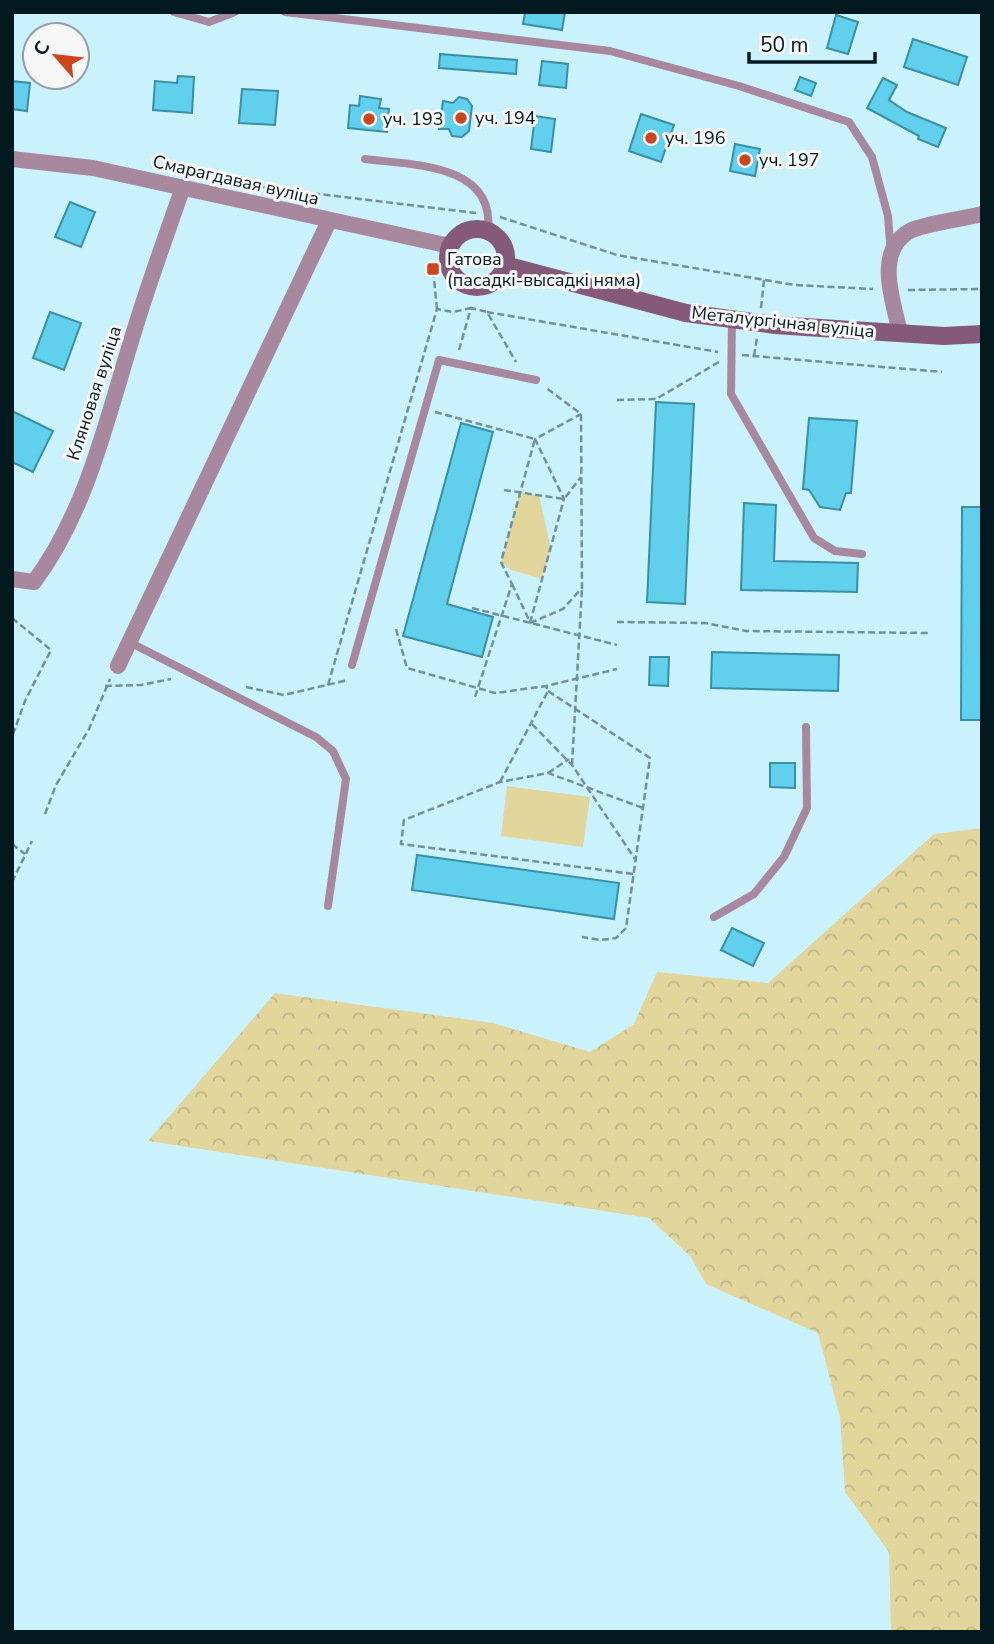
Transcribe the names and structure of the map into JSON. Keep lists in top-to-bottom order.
{
  "streets": {
    "street": ["Смарагдавая вуліца", "Металургічная вуліца", "Кляновая вуліца"]
  },
  "crossings": [
    ["Смарагдавая вуліца", "Металургічная вуліца"],
    ["Смарагдавая вуліца", "Кляновая вуліца"]
  ],
  "places": {
    "other": [
      "уч. 194",
      "уч. 193",
      "уч. 196",
      "уч. 197"
    ],
    "transit": ["Гатова (пасадкі-высадкі няма)"]
  },
  "scale_bar": "50 m",
  "north": "top left"
}
